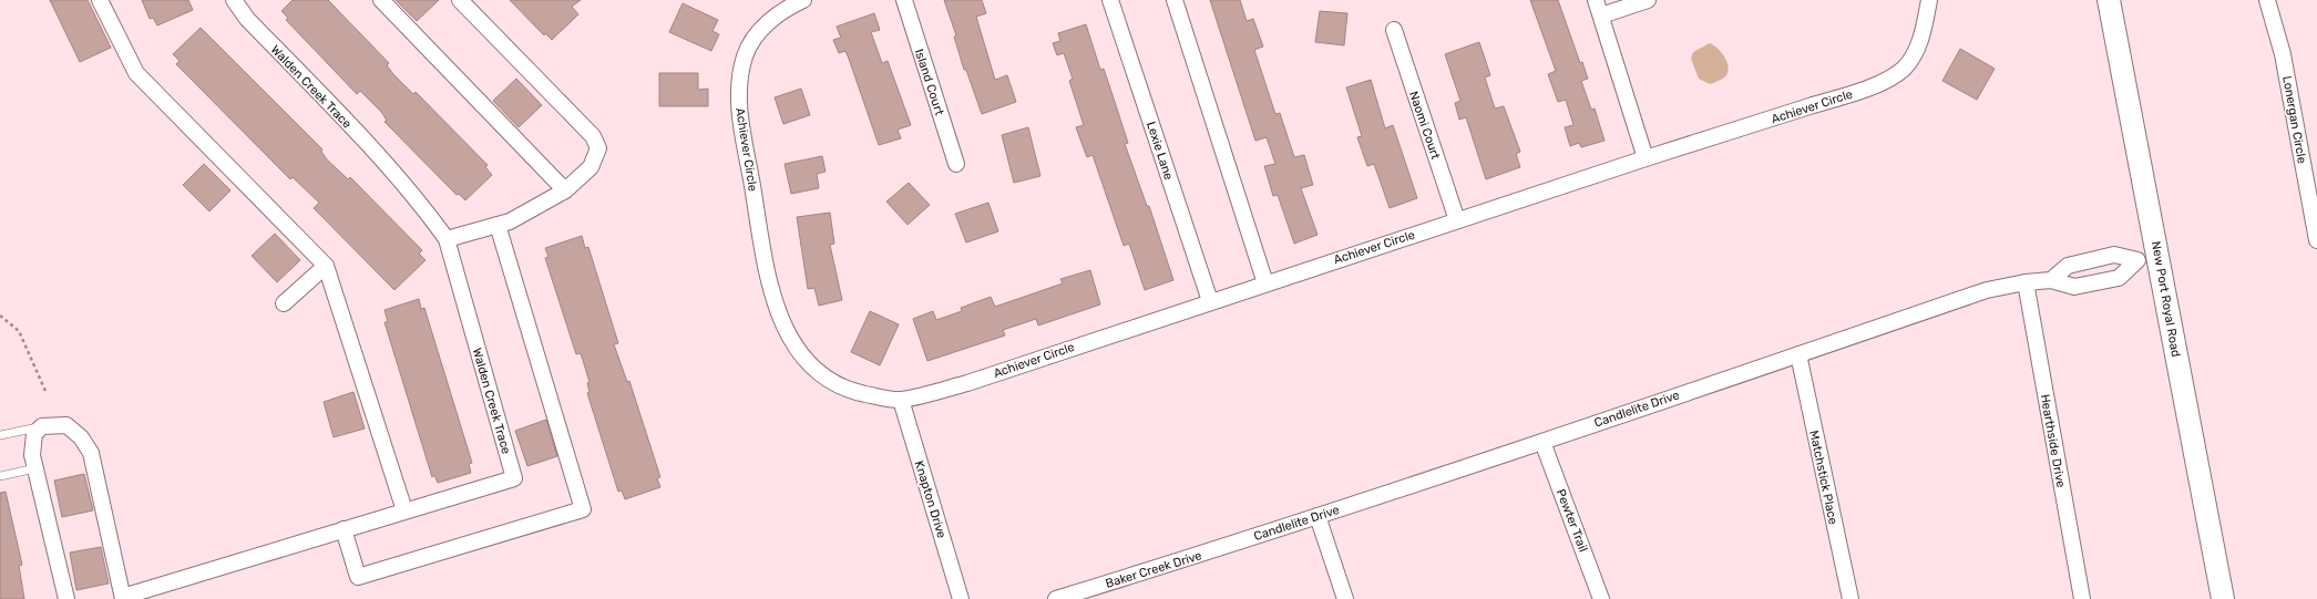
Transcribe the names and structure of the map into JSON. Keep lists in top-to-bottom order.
{
  "streets": {
    "main road": ["New Port Royal Road"],
    "street": [
      "Island Court",
      "Walden Creek Trace",
      "Achiever Circle",
      "Lonergan Circle",
      "Naomi Court",
      "Lexie Lane",
      "Candlelite Drive",
      "Hearthside Drive",
      "Matchstick Place",
      "Knapton Drive",
      "Pewter Trail",
      "Baker Creek Drive"
    ]
  },
  "crossings": [
    ["Achiever Circle", "Naomi Court"],
    ["Achiever Circle", "Lexie Lane"],
    ["Achiever Circle", "Knapton Drive"],
    ["New Port Royal Road", "Candlelite Drive"],
    ["Candlelite Drive", "Hearthside Drive"],
    ["Candlelite Drive", "Matchstick Place"],
    ["Candlelite Drive", "Pewter Trail"],
    ["Candlelite Drive", "Baker Creek Drive"]
  ]
}
